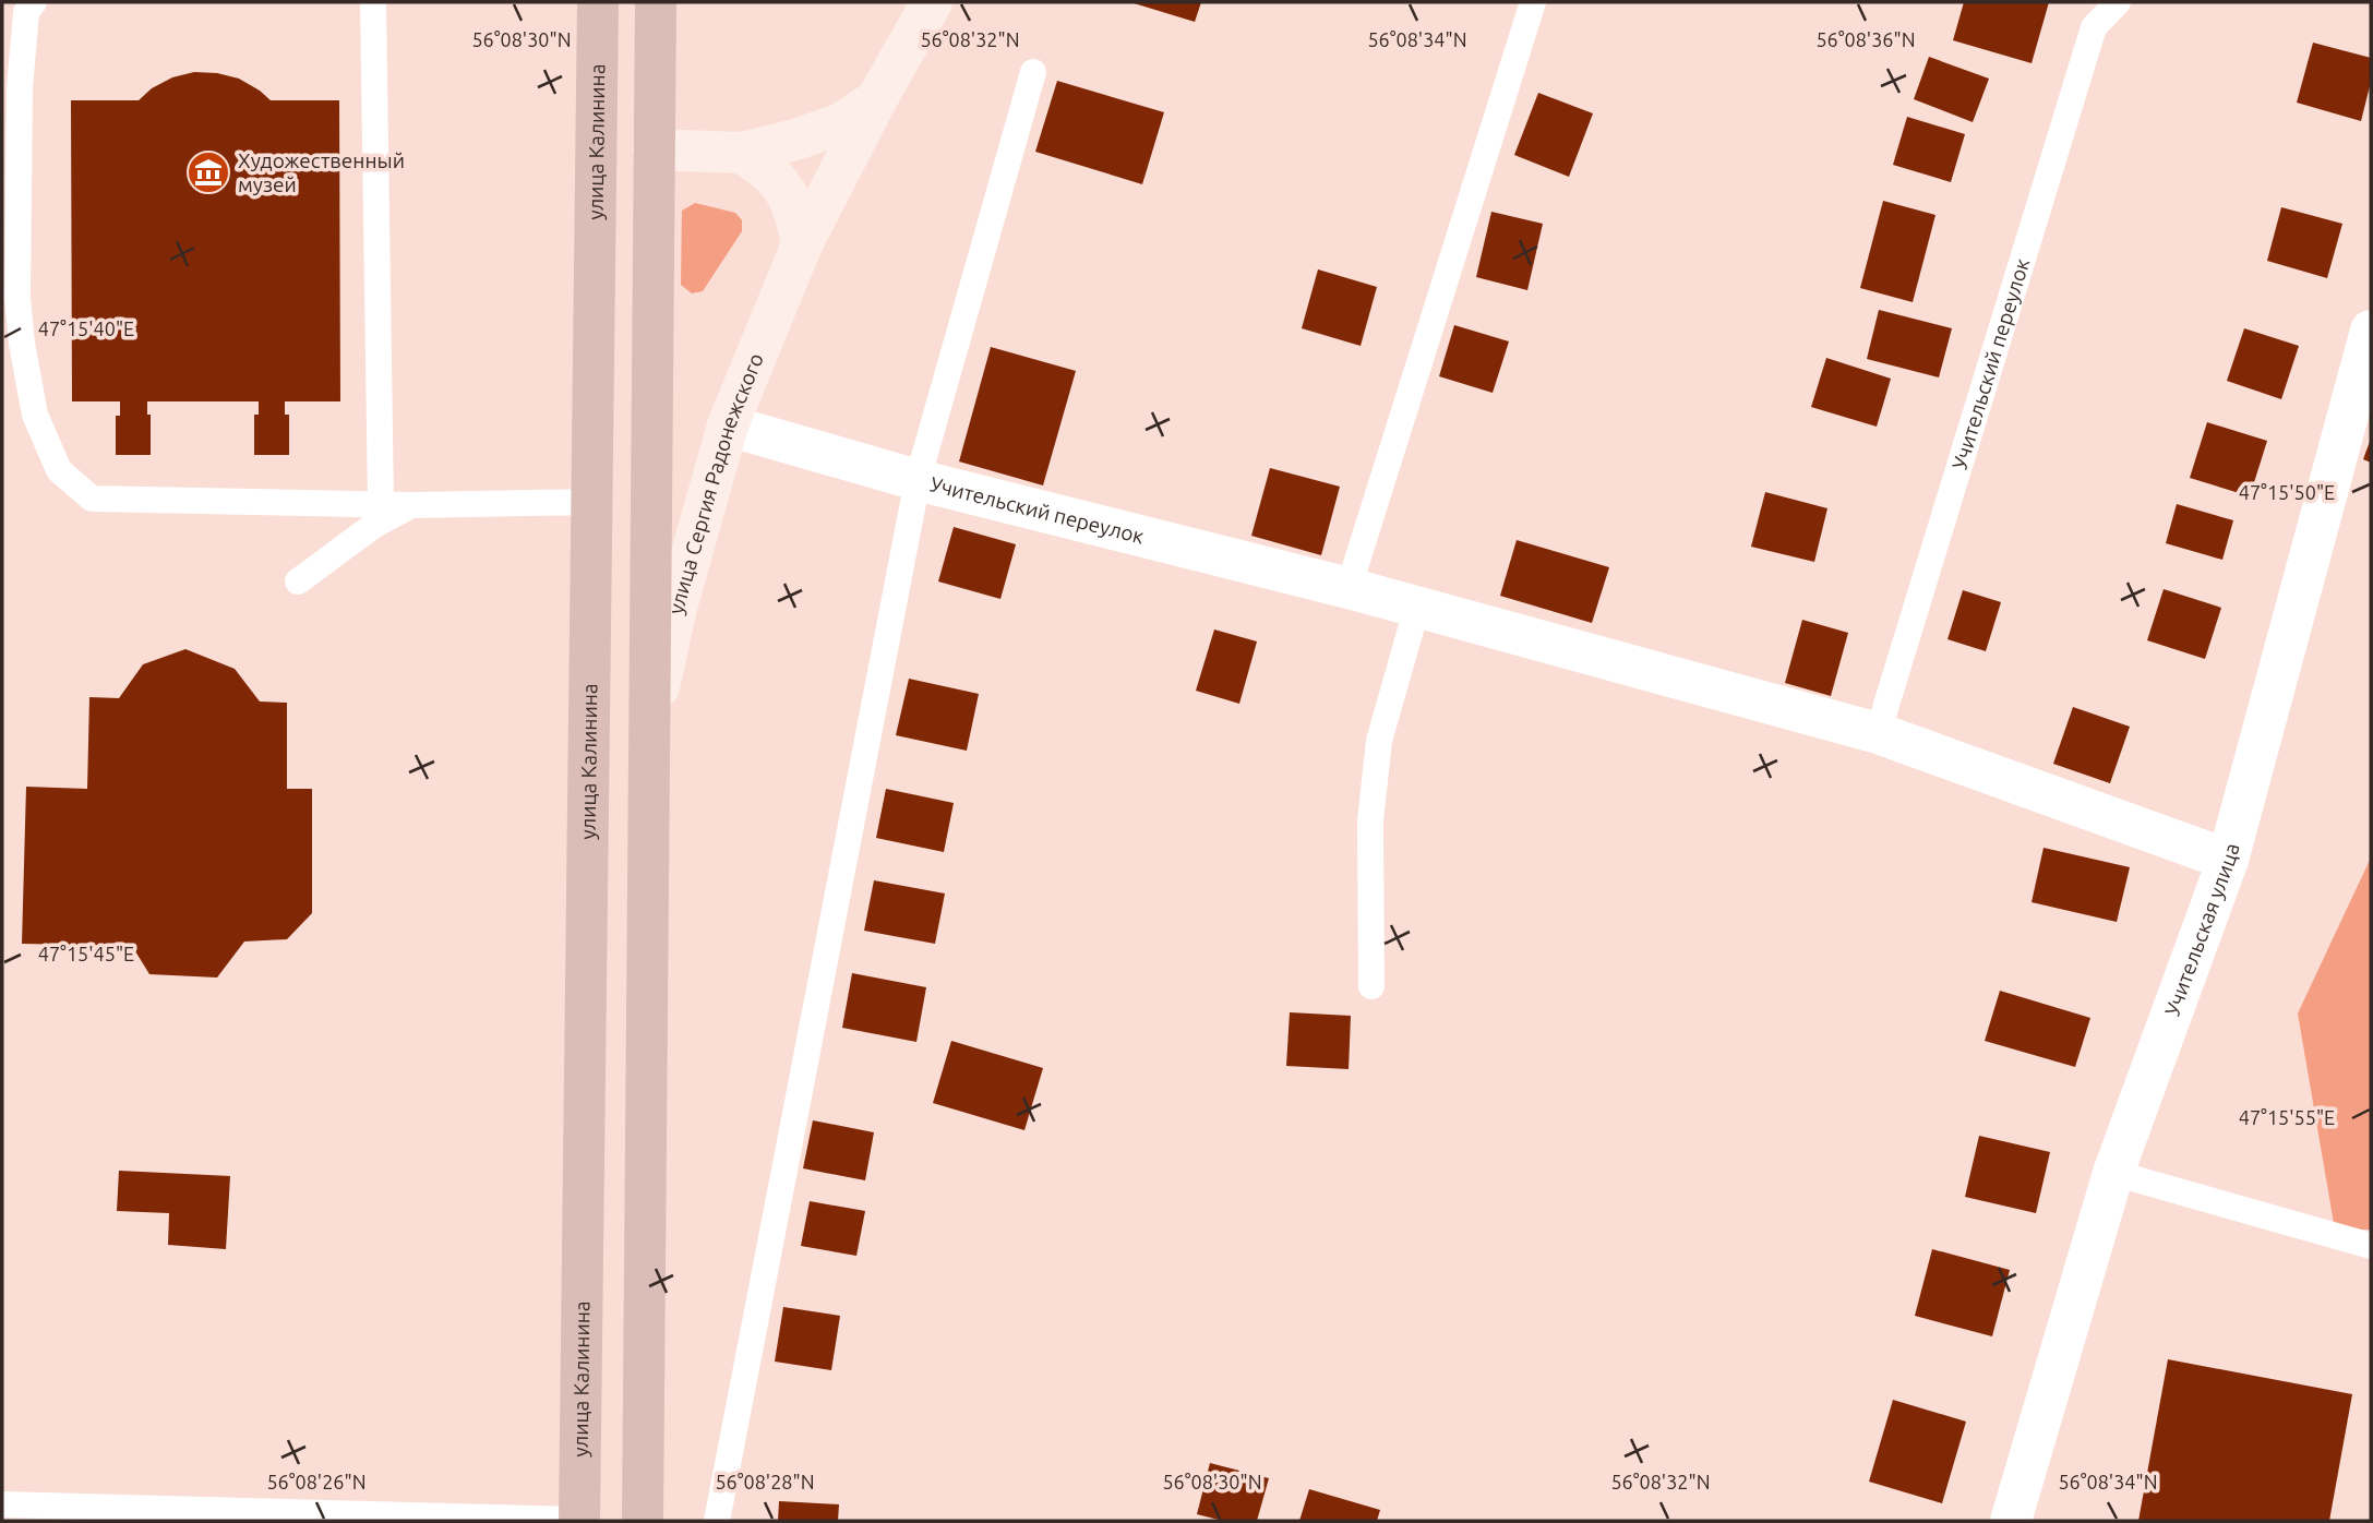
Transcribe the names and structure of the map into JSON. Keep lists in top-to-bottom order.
{
  "streets": {
    "main road": ["улица Калинина"],
    "street": ["Учительский переулок", "улица Сергия Радонежского", "Учительская улица"]
  },
  "crossings": [
    ["Учительский переулок", "улица Сергия Радонежского"],
    ["Учительский переулок", "Учительская улица"]
  ],
  "places": {
    "museum": ["Художественный музей"]
  },
  "coordinates": [
    "56°08'30\"N",
    "56°08'32\"N",
    "56°08'34\"N",
    "56°08'36\"N",
    "47°15'40\"E",
    "47°15'50\"E",
    "47°15'45\"E",
    "47°15'55\"E",
    "56°08'26\"N",
    "56°08'28\"N"
  ]
}
